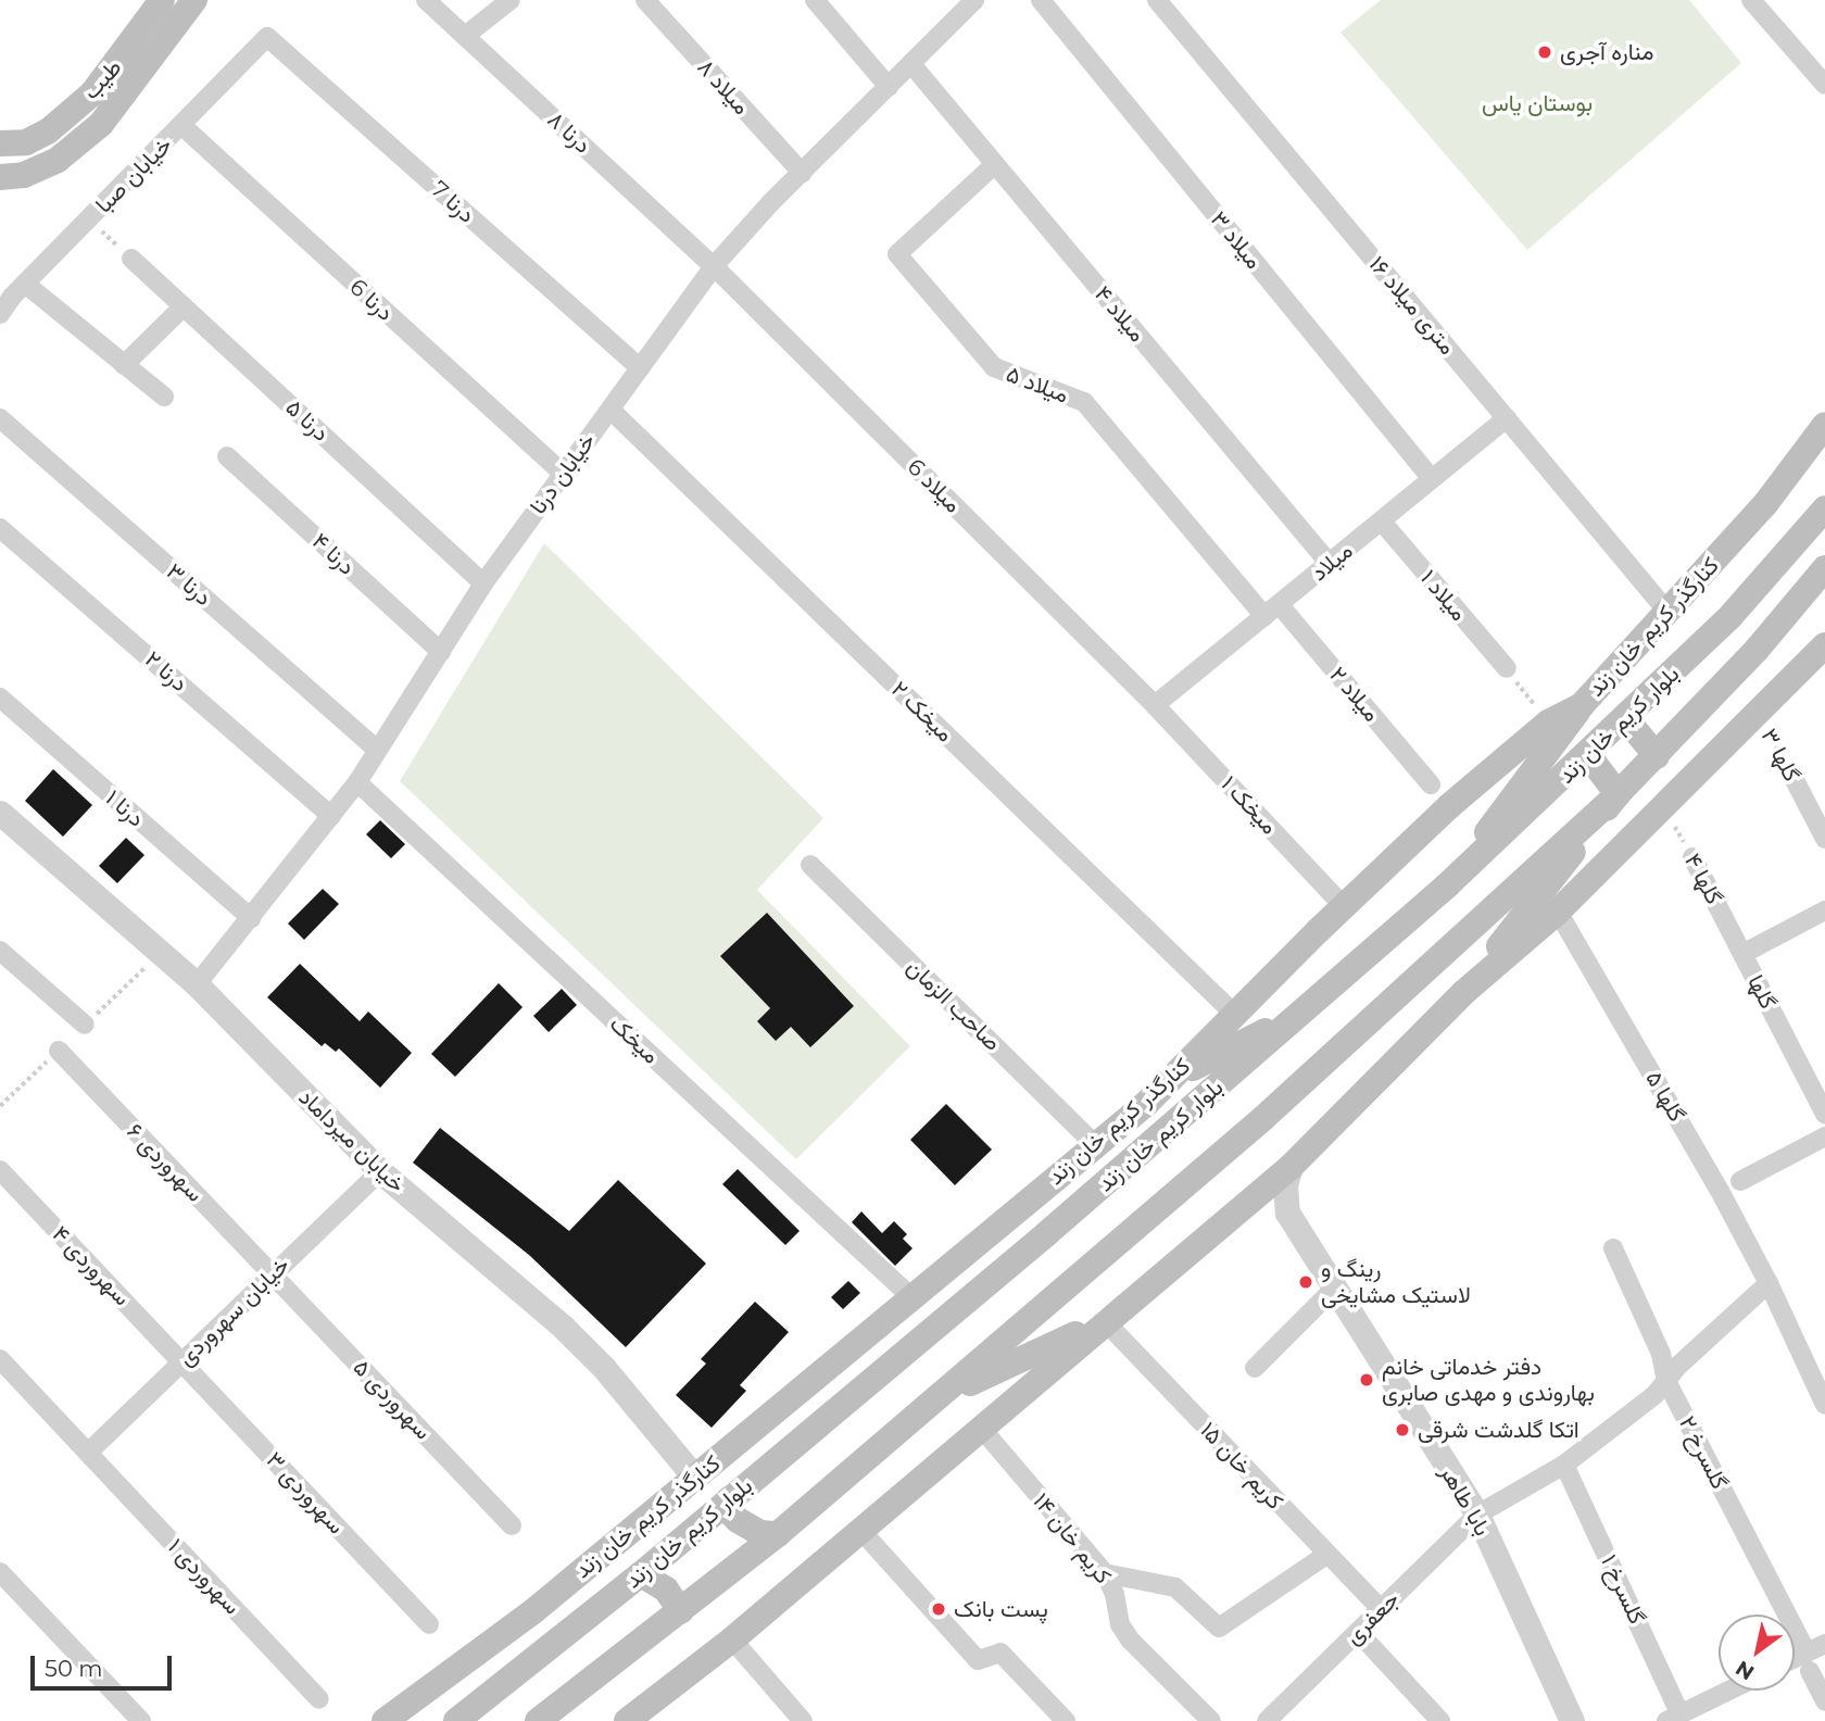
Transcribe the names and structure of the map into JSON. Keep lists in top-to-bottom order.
{
  "streets": {
    "main road": ["طیب", "کنارگذر کریم خان زند", "بلوار کریم خان زند"],
    "street": [
      "میلاد ۸",
      "درنا ۸",
      "خیابان صبا",
      "درنا 7",
      "میلاد ۳",
      "درنا 6",
      "۱۶ متری میلاد",
      "میلاد ۴",
      "میلاد ۵",
      "درنا ۵",
      "خیابان درنا",
      "میلاد 6",
      "درنا ۴",
      "میلاد",
      "درنا ۳",
      "میلاد ۱",
      "درنا ۲",
      "میلاد ۲",
      "میخک ۲",
      "گلها ۳",
      "میخک ۱",
      "درنا ۱",
      "گلها ۴",
      "گلها",
      "صاحب الزمان",
      "میخک",
      "گلها ۵",
      "خیابان میرداماد",
      "سهروردی ۶",
      "سهروردی ۴",
      "خیابان سهروردی",
      "سهروردی ۵",
      "گلسرخ ۲",
      "کریم خان ۱۵",
      "سهروردی ۳",
      "بابا طاهر",
      "کریم خان ۱۴",
      "سهروردی ۱",
      "گلسرخ ۱",
      "جعفری"
    ]
  },
  "crossings": [
    ["میلاد ۸", "خیابان درنا"],
    ["درنا ۸", "خیابان درنا"],
    ["درنا ۸", "میلاد 6"],
    ["خیابان صبا", "درنا 7"],
    ["خیابان صبا", "درنا 6"],
    ["درنا 7", "خیابان درنا"],
    ["میلاد ۳", "میلاد"],
    ["درنا 6", "خیابان درنا"],
    ["۱۶ متری میلاد", "میلاد"],
    ["۱۶ متری میلاد", "کنارگذر کریم خان زند"],
    ["میلاد ۴", "میلاد ۵"],
    ["میلاد ۴", "خیابان درنا"],
    ["میلاد ۴", "میلاد"],
    ["میلاد ۵", "میلاد"],
    ["میلاد ۵", "میلاد ۲"],
    ["درنا ۵", "خیابان درنا"],
    ["خیابان درنا", "میلاد 6"],
    ["خیابان درنا", "درنا ۴"],
    ["خیابان درنا", "درنا ۳"],
    ["خیابان درنا", "درنا ۲"],
    ["خیابان درنا", "میخک ۲"],
    ["خیابان درنا", "درنا ۱"],
    ["خیابان درنا", "میخک"],
    ["خیابان درنا", "خیابان میرداماد"],
    ["میلاد 6", "میلاد"],
    ["میلاد 6", "میخک ۱"],
    ["میلاد", "میلاد ۱"],
    ["میلاد", "میلاد ۲"],
    ["میلاد", "میخک ۱"],
    ["کنارگذر کریم خان زند", "میخک ۲"],
    ["کنارگذر کریم خان زند", "میخک ۱"],
    ["کنارگذر کریم خان زند", "صاحب الزمان"],
    ["کنارگذر کریم خان زند", "میخک"],
    ["کنارگذر کریم خان زند", "خیابان میرداماد"],
    ["گلها ۴", "گلها"],
    ["گلها ۵", "جعفری"],
    ["خیابان میرداماد", "خیابان سهروردی"],
    ["سهروردی ۶", "خیابان سهروردی"],
    ["سهروردی ۶", "سهروردی ۵"],
    ["سهروردی ۴", "خیابان سهروردی"],
    ["سهروردی ۴", "سهروردی ۳"],
    ["خیابان سهروردی", "سهروردی ۵"],
    ["خیابان سهروردی", "سهروردی ۳"],
    ["خیابان سهروردی", "سهروردی ۱"],
    ["گلسرخ ۲", "جعفری"],
    ["کریم خان ۱۵", "جعفری"],
    ["بابا طاهر", "جعفری"],
    ["گلسرخ ۱", "جعفری"]
  ],
  "parks": ["بوستان یاس"],
  "places": [
    "مناره آجری",
    "رینگ و لاستیک مشایخی",
    "دفتر خدماتی خانم بهاروندی و مهدی صابری",
    "اتکا گلدشت شرقی",
    "پست بانک"
  ],
  "scale_bar": "50 m",
  "north": "bottom left"
}
